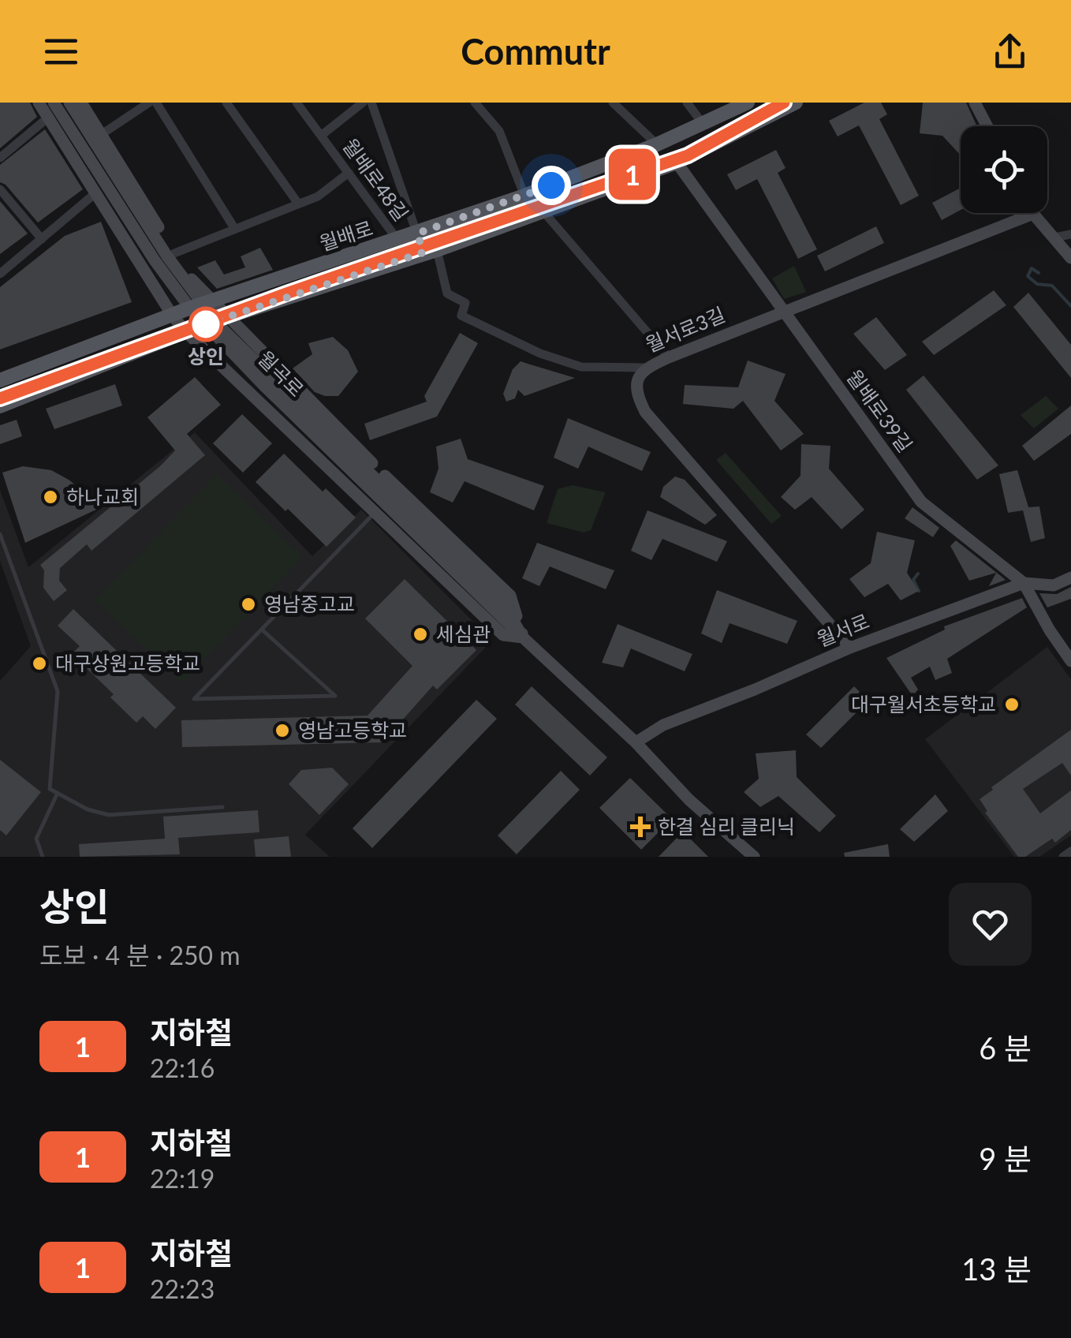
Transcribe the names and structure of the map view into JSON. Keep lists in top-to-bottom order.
{
  "streets": {
    "main road": [
      "월배로",
      "월서로3길",
      "월곡로",
      "월배로39길",
      "월서로"
    ],
    "street": ["월배로48길"]
  },
  "crossings": [
    ["월배로48길", "월배로"],
    ["월배로", "월배로39길"],
    ["월서로3길", "월배로39길"],
    ["월서로3길", "월서로"],
    ["월곡로", "월서로"],
    ["월배로39길", "월서로"]
  ],
  "places": {
    "other": [
      "상인",
      "하나교회",
      "영남중고교",
      "세심관",
      "대구상원고등학교",
      "대구월서초등학교",
      "영남고등학교"
    ],
    "health": ["한결 심리 클리닉"]
  },
  "lines": ["metro line 1"],
  "page": {
    "header": "Commutr",
    "on_map": "1",
    "heading": ["상인", "도보 · 4 분 · 250 m"],
    "list": [
      {
        "mark": "1",
        "name": "지하철",
        "note": "22:16",
        "value": "6 분"
      },
      {
        "mark": "1",
        "name": "지하철",
        "note": "22:19",
        "value": "9 분"
      },
      {
        "mark": "1",
        "name": "지하철",
        "note": "22:23",
        "value": "13 분"
      }
    ]
  }
}
